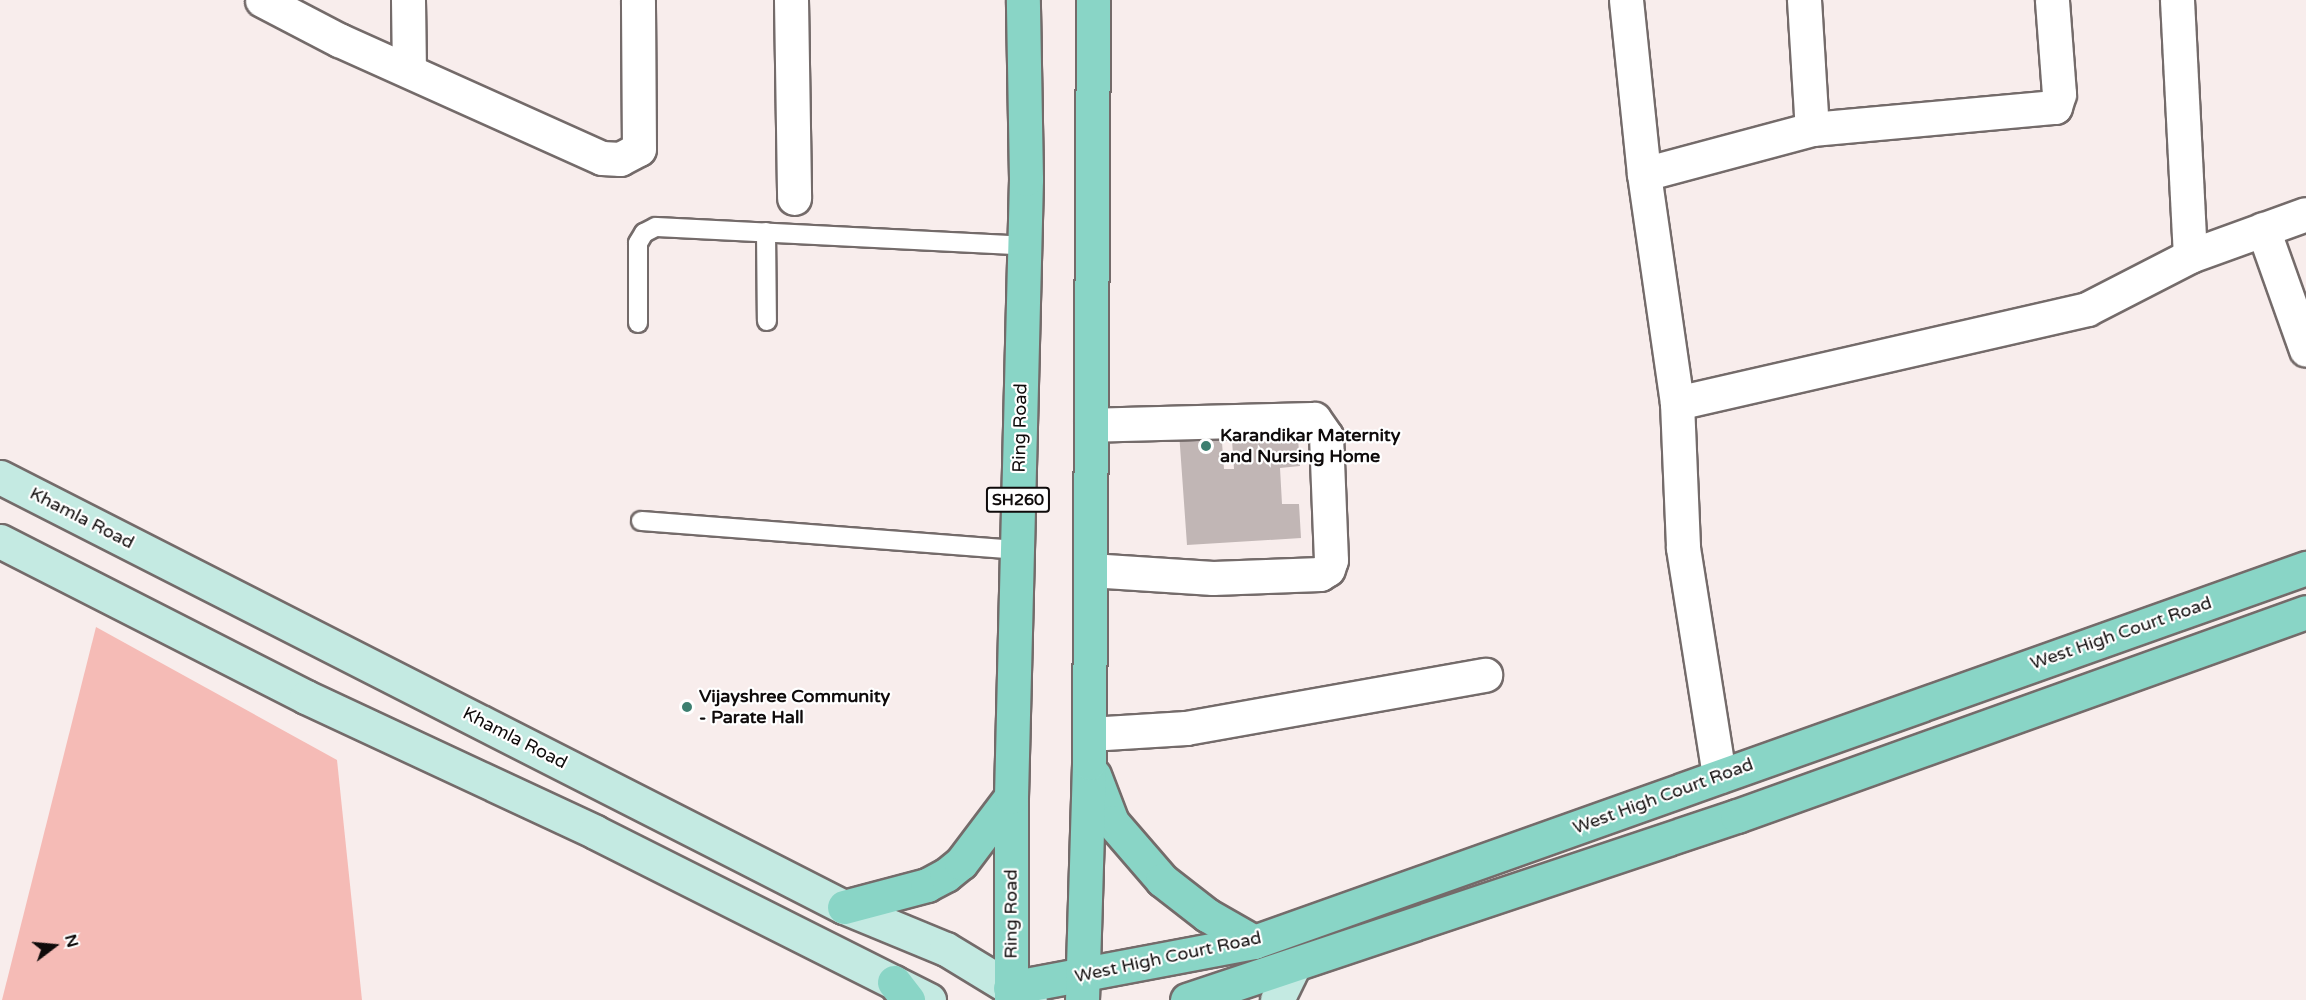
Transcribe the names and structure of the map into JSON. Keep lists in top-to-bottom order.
{
  "streets": {
    "main road": ["Ring Road", "SH260", "West High Court Road"],
    "street": ["Khamla Road"]
  },
  "crossings": [
    ["Ring Road", "Khamla Road"],
    ["Ring Road", "West High Court Road"],
    ["Khamla Road", "West High Court Road"]
  ],
  "places": ["Karandikar Maternity and Nursing Home", "Vijayshree Community - Parate Hall"],
  "north": "right"
}
